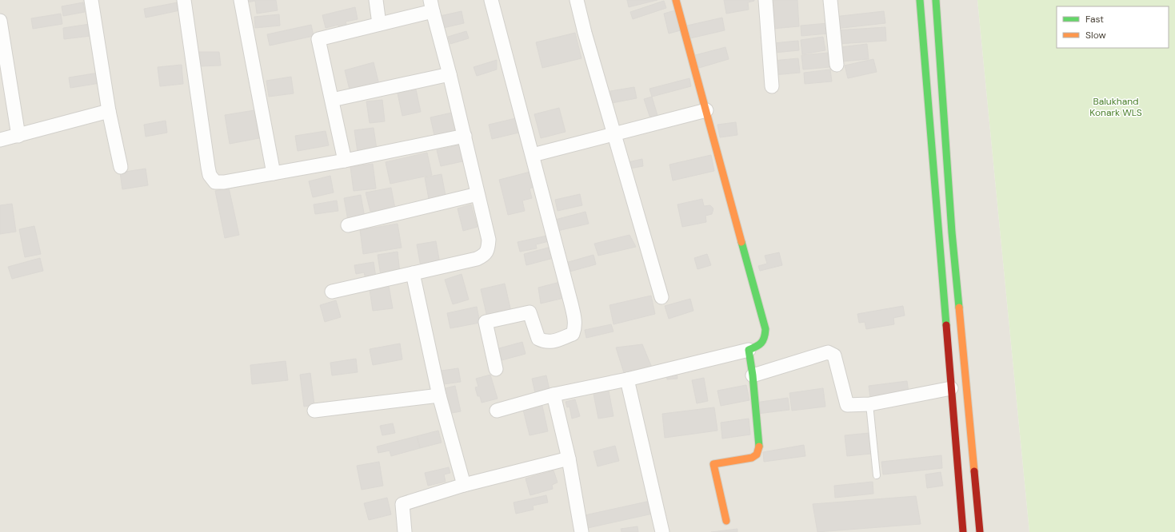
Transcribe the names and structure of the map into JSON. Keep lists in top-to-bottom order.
{
  "parks": ["Balukhand Konark WLS"],
  "legend": ["Fast", "Slow"]
}
